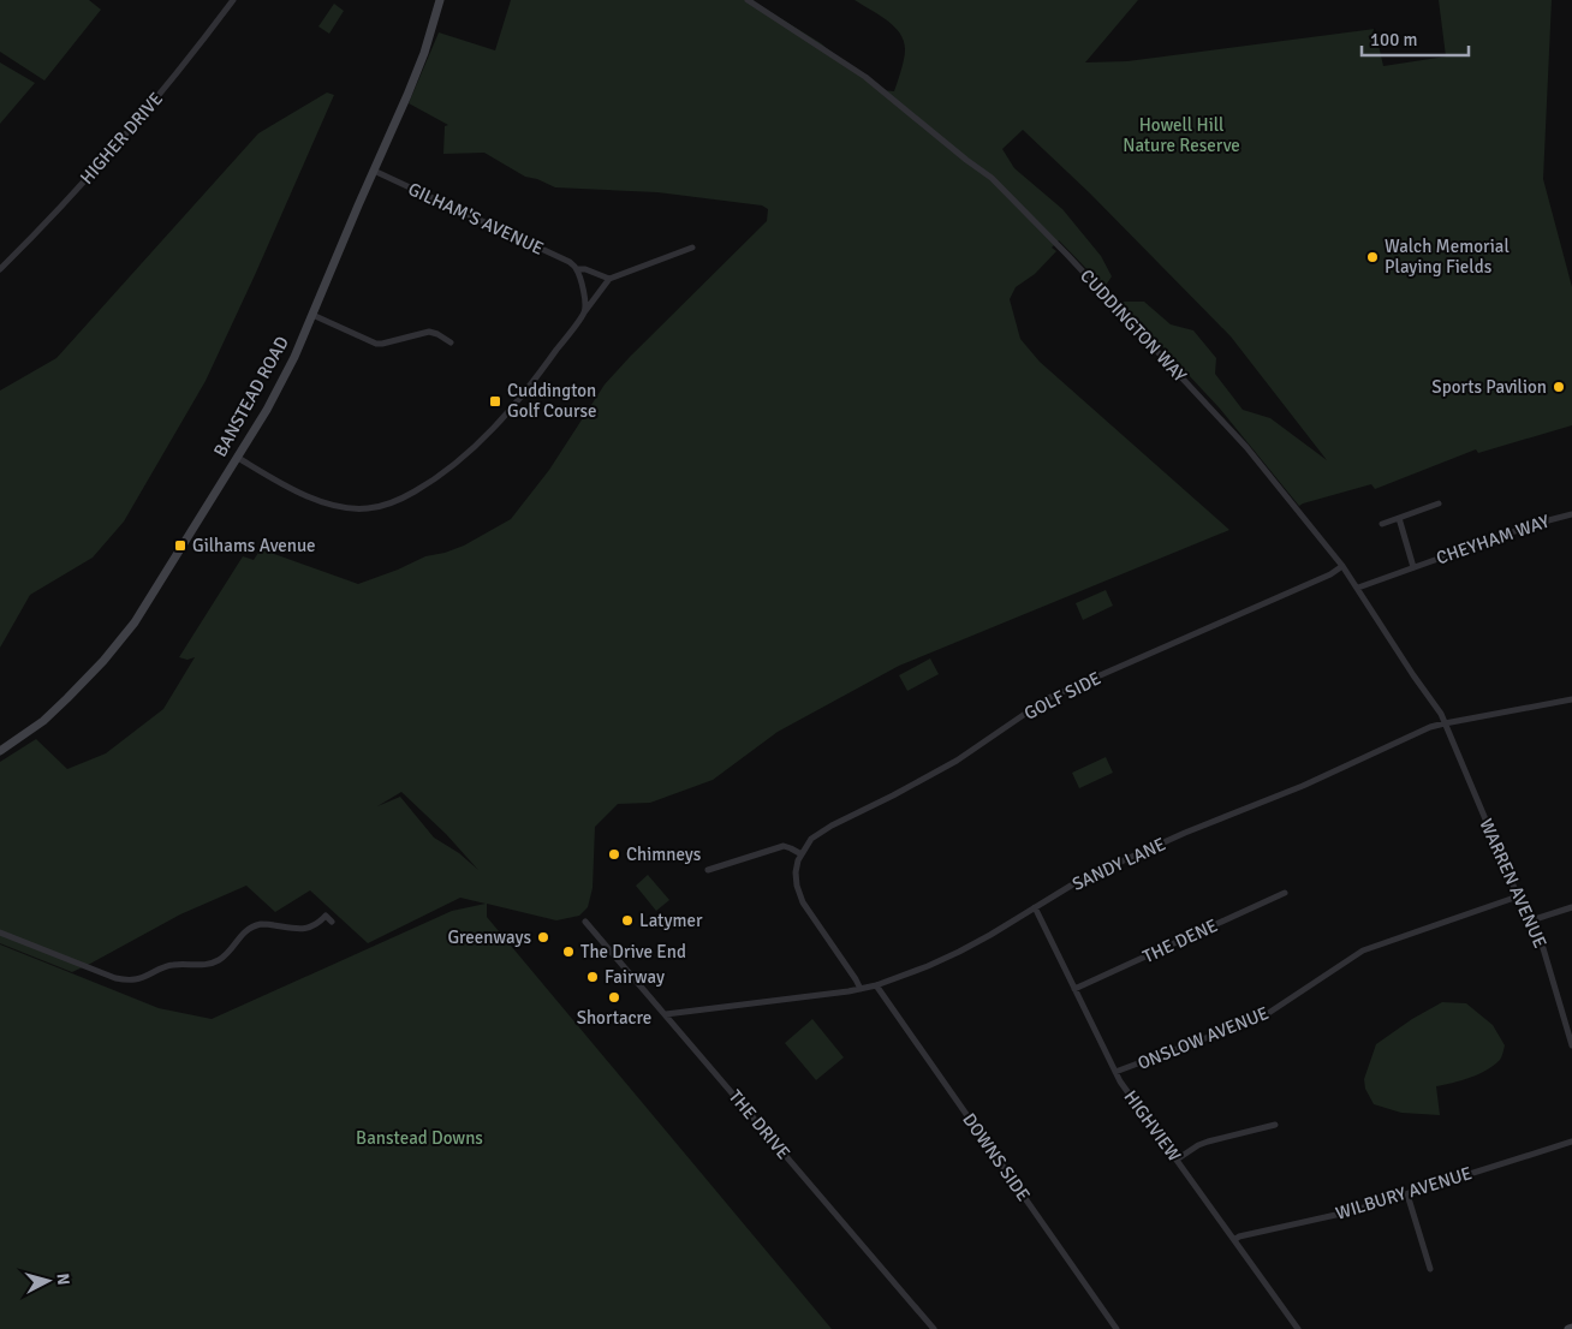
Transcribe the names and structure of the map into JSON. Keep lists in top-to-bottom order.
{
  "streets": {
    "street": [
      "HIGHER DRIVE",
      "GILHAM'S AVENUE",
      "CUDDINGTON WAY",
      "BANSTEAD ROAD",
      "CHEYHAM WAY",
      "GOLF SIDE",
      "SANDY LANE",
      "WARREN AVENUE",
      "THE DENE",
      "ONSLOW AVENUE",
      "THE DRIVE",
      "HIGHVIEW",
      "DOWNS SIDE",
      "WILBURY AVENUE"
    ]
  },
  "crossings": [
    ["GILHAM'S AVENUE", "BANSTEAD ROAD"],
    ["CUDDINGTON WAY", "CHEYHAM WAY"],
    ["CUDDINGTON WAY", "GOLF SIDE"],
    ["CUDDINGTON WAY", "SANDY LANE"],
    ["CUDDINGTON WAY", "WARREN AVENUE"],
    ["SANDY LANE", "WARREN AVENUE"],
    ["SANDY LANE", "THE DRIVE"],
    ["SANDY LANE", "HIGHVIEW"],
    ["SANDY LANE", "DOWNS SIDE"],
    ["WARREN AVENUE", "ONSLOW AVENUE"],
    ["THE DENE", "HIGHVIEW"],
    ["ONSLOW AVENUE", "HIGHVIEW"],
    ["HIGHVIEW", "WILBURY AVENUE"]
  ],
  "parks": ["Howell Hill Nature Reserve", "Banstead Downs"],
  "places": {
    "other": [
      "Walch Memorial Playing Fields",
      "Sports Pavilion",
      "Chimneys",
      "Latymer",
      "Greenways",
      "The Drive End",
      "Fairway",
      "Shortacre"
    ],
    "transit": ["Cuddington Golf Course", "Gilhams Avenue"]
  },
  "scale_bar": "100 m",
  "north": "right"
}
